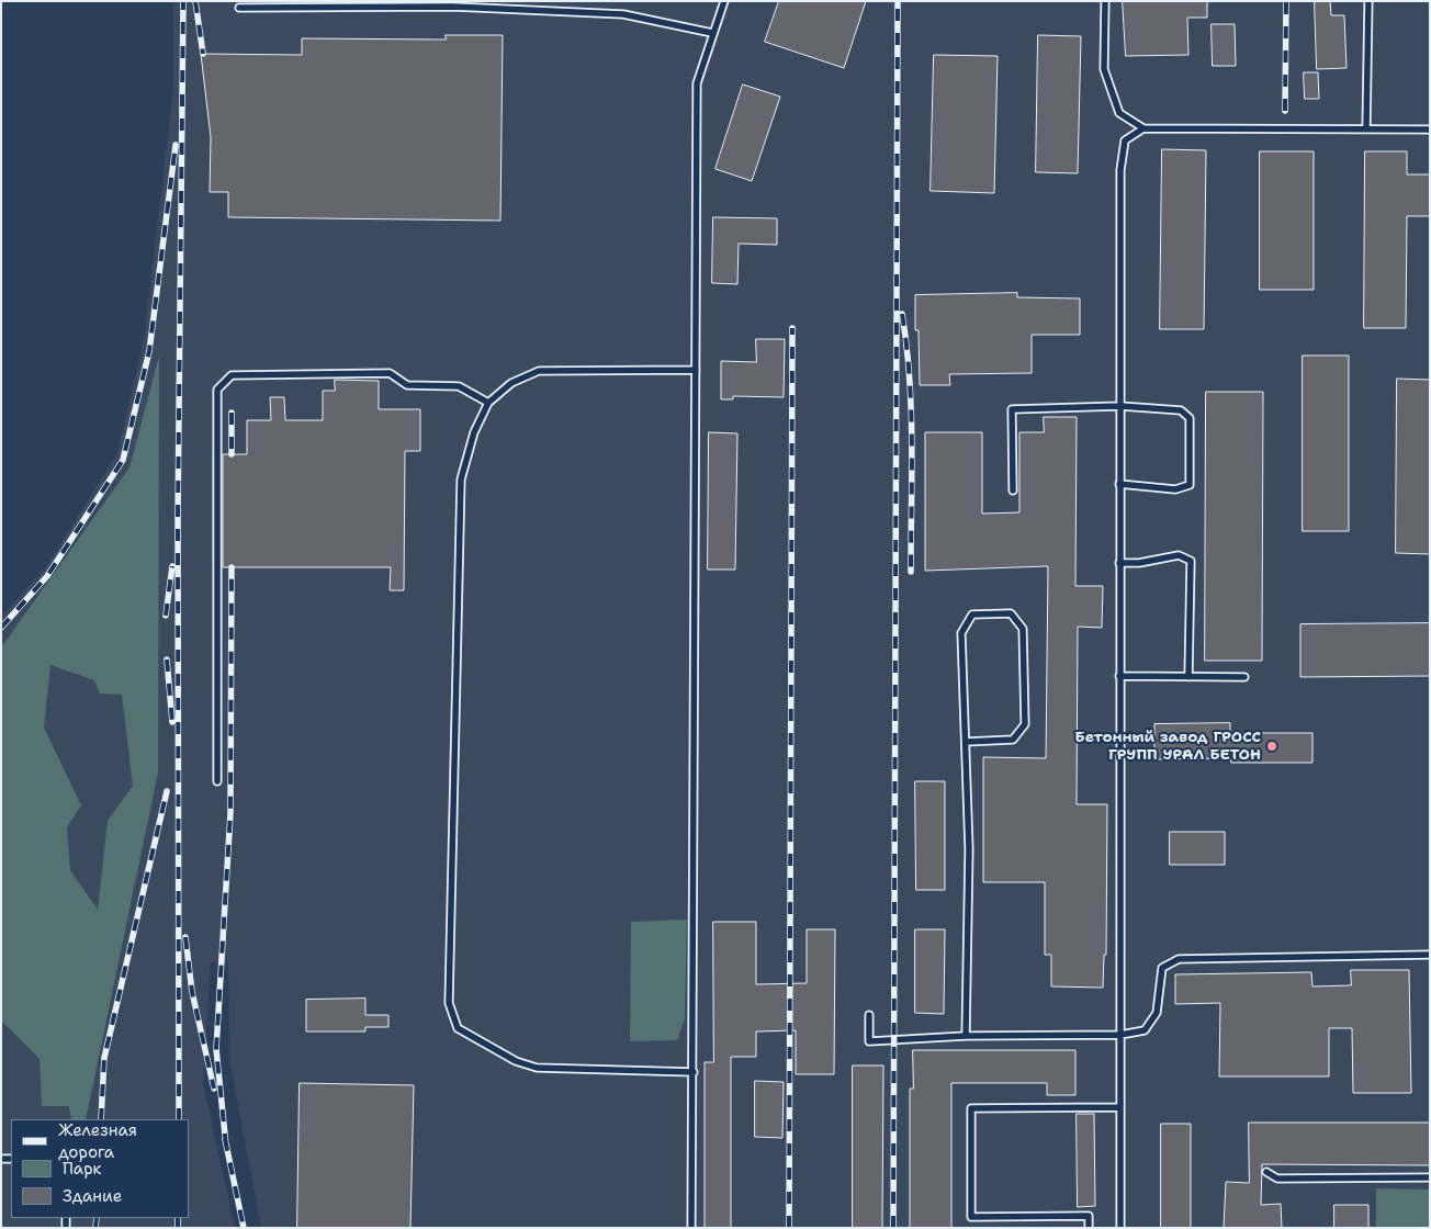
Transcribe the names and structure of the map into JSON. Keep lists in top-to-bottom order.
{
  "places": ["Бетонный завод ГРОСС ГРУПП УРАЛ БЕТОН"],
  "legend": ["Железная дорога", "Парк", "Здание"]
}
